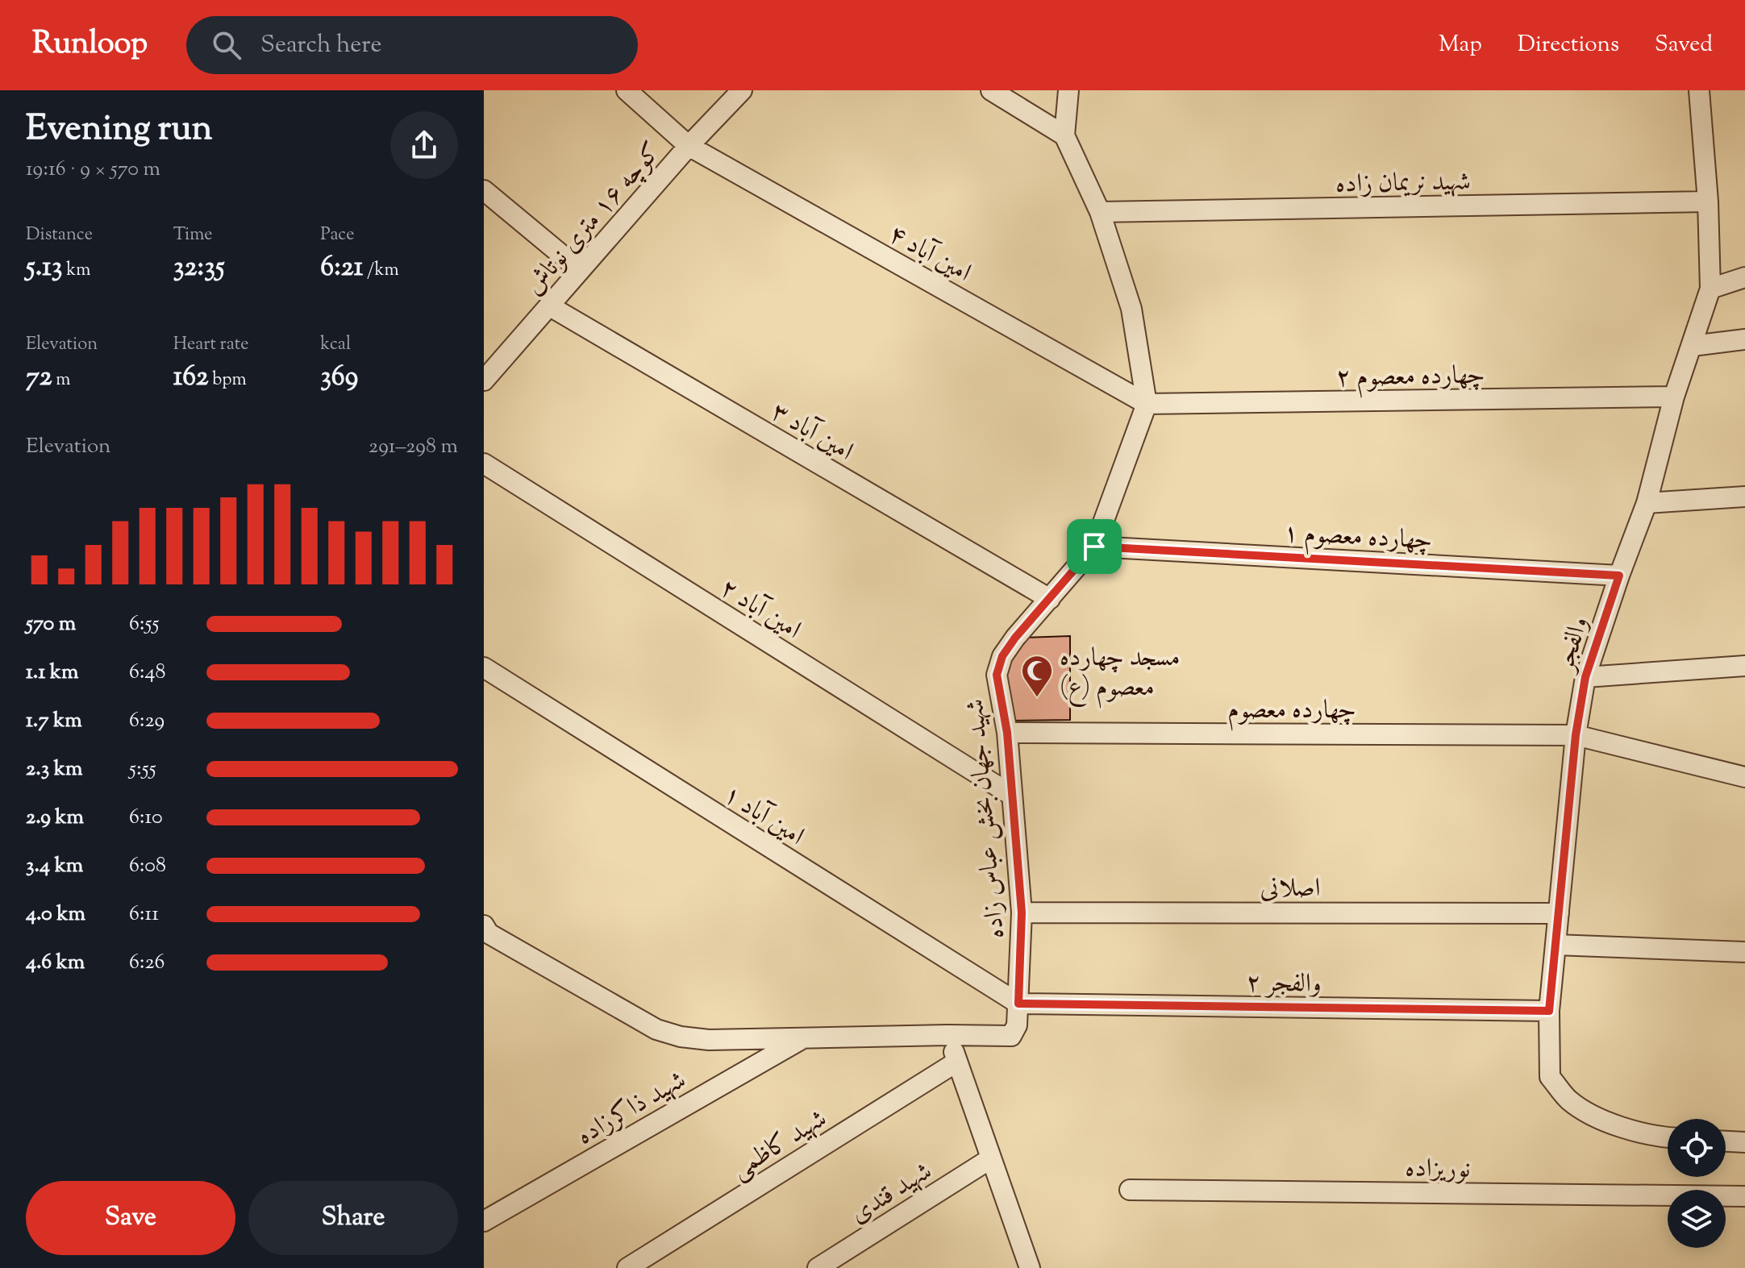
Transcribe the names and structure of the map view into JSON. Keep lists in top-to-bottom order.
{
  "streets": {
    "street": [
      "شهید نریمان زاده",
      "کوچه ۱۶ متری نوتاش",
      "۴ امین آباد",
      "چهارده معصوم ۲",
      "۳ امین آباد",
      "چهارده معصوم ۱",
      "۲ امین آباد",
      "والفجر",
      "چهارده معصوم",
      "۱ امین آباد",
      "شهید جهان بخش عباس زاده",
      "اصلانی",
      "والفجر ۲",
      "شهید ذاکرزاده",
      "شهید کاظمی",
      "نوریزاده",
      "شهید قندی"
    ]
  },
  "crossings": [
    ["شهید نریمان زاده", "والفجر"],
    ["شهید نریمان زاده", "شهید جهان بخش عباس زاده"],
    ["کوچه ۱۶ متری نوتاش", "۴ امین آباد"],
    ["کوچه ۱۶ متری نوتاش", "۳ امین آباد"],
    ["۴ امین آباد", "چهارده معصوم ۲"],
    ["۴ امین آباد", "شهید جهان بخش عباس زاده"],
    ["چهارده معصوم ۲", "والفجر"],
    ["چهارده معصوم ۲", "شهید جهان بخش عباس زاده"],
    ["۳ امین آباد", "شهید جهان بخش عباس زاده"],
    ["چهارده معصوم ۱", "والفجر"],
    ["چهارده معصوم ۱", "شهید جهان بخش عباس زاده"],
    ["۲ امین آباد", "شهید جهان بخش عباس زاده"],
    ["والفجر", "چهارده معصوم"],
    ["والفجر", "اصلانی"],
    ["والفجر", "والفجر ۲"],
    ["چهارده معصوم", "شهید جهان بخش عباس زاده"],
    ["۱ امین آباد", "شهید جهان بخش عباس زاده"],
    ["۱ امین آباد", "والفجر ۲"],
    ["شهید جهان بخش عباس زاده", "اصلانی"],
    ["شهید جهان بخش عباس زاده", "والفجر ۲"],
    ["شهید جهان بخش عباس زاده", "شهید ذاکرزاده"]
  ],
  "places": {
    "mosque": ["مسجد چهارده معصوم (ع)"]
  },
  "page": {
    "header": "Runloop",
    "search": "Search here",
    "nav": ["Map", "Directions", "Saved"],
    "heading": ["Evening run", "19:16 · 9 × 570 m"],
    "stats": [
      ["Distance", "5.13 km"],
      ["Time", "32:35"],
      ["Pace", "6:21 /km"],
      ["Elevation", "72 m"],
      ["Heart rate", "162 bpm"],
      ["kcal", "369"]
    ],
    "chart": ["Elevation", "291–298 m"],
    "list": [
      {
        "name": "570 m",
        "note": "6:55"
      },
      {
        "name": "1.1 km",
        "note": "6:48"
      },
      {
        "name": "1.7 km",
        "note": "6:29"
      },
      {
        "name": "2.3 km",
        "note": "5:55"
      },
      {
        "name": "2.9 km",
        "note": "6:10"
      },
      {
        "name": "3.4 km",
        "note": "6:08"
      },
      {
        "name": "4.0 km",
        "note": "6:11"
      },
      {
        "name": "4.6 km",
        "note": "6:26"
      }
    ],
    "buttons": ["Save", "Share"]
  }
}
